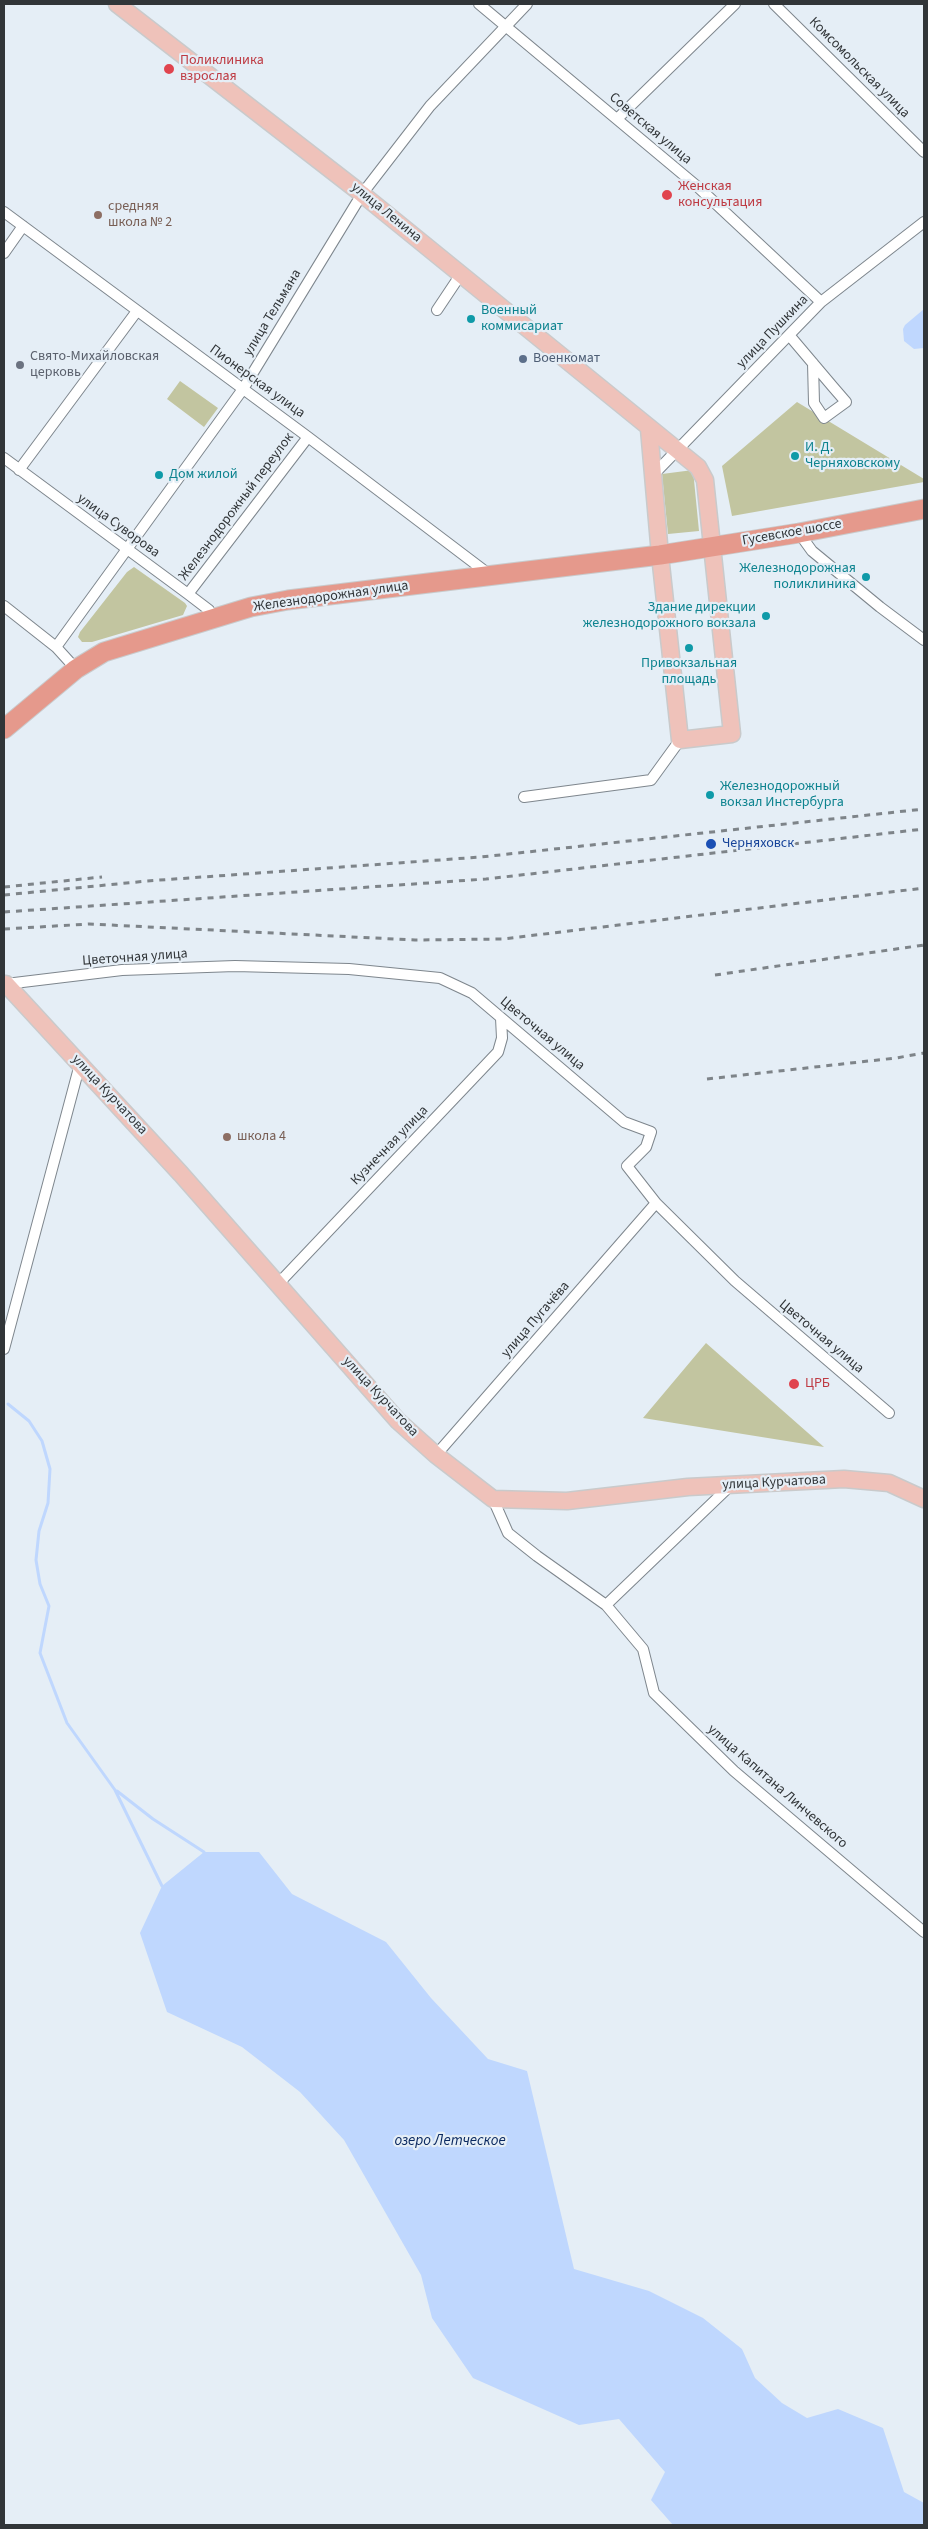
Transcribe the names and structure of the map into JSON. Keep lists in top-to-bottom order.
{
  "streets": {
    "highway": ["Гусевское шоссе", "Железнодорожная улица"],
    "main road": ["улица Ленина", "улица Курчатова"],
    "street": [
      "Комсомольская улица",
      "Советская улица",
      "улица Тельмана",
      "улица Пушкина",
      "Пионерская улица",
      "Железнодорожный переулок",
      "улица Суворова",
      "Цветочная улица",
      "Кузнечная улица",
      "улица Пугачёва",
      "улица Капитана Линчевского"
    ]
  },
  "crossings": [
    ["Советская улица", "улица Тельмана"],
    ["Советская улица", "улица Пушкина"],
    ["улица Ленина", "улица Тельмана"],
    ["улица Ленина", "улица Пушкина"],
    ["улица Ленина", "Гусевское шоссе"],
    ["улица Тельмана", "Пионерская улица"],
    ["улица Тельмана", "улица Суворова"],
    ["Пионерская улица", "Железнодорожный переулок"],
    ["Пионерская улица", "Железнодорожная улица"],
    ["Железнодорожный переулок", "улица Суворова"],
    ["улица Суворова", "Железнодорожная улица"],
    ["Гусевское шоссе", "Железнодорожная улица"],
    ["Цветочная улица", "улица Курчатова"],
    ["Цветочная улица", "Кузнечная улица"],
    ["Цветочная улица", "улица Пугачёва"],
    ["улица Курчатова", "Кузнечная улица"],
    ["улица Курчатова", "улица Пугачёва"],
    ["улица Курчатова", "улица Капитана Линчевского"]
  ],
  "water": ["озеро Летческое"],
  "places": [
    "Поликлиника взрослая",
    "Женская консультация",
    "средняя школа № 2",
    "Военный коммисариат",
    "Военкомат",
    "Свято-Михайловская церковь",
    "И. Д. Черняховскому",
    "Дом жилой",
    "Железнодорожная поликлиника",
    "Здание дирекции железнодорожного вокзала",
    "Привокзальная площадь",
    "Железнодорожный вокзал Инстербурга",
    "Черняховск",
    "школа 4",
    "ЦРБ"
  ]
}
